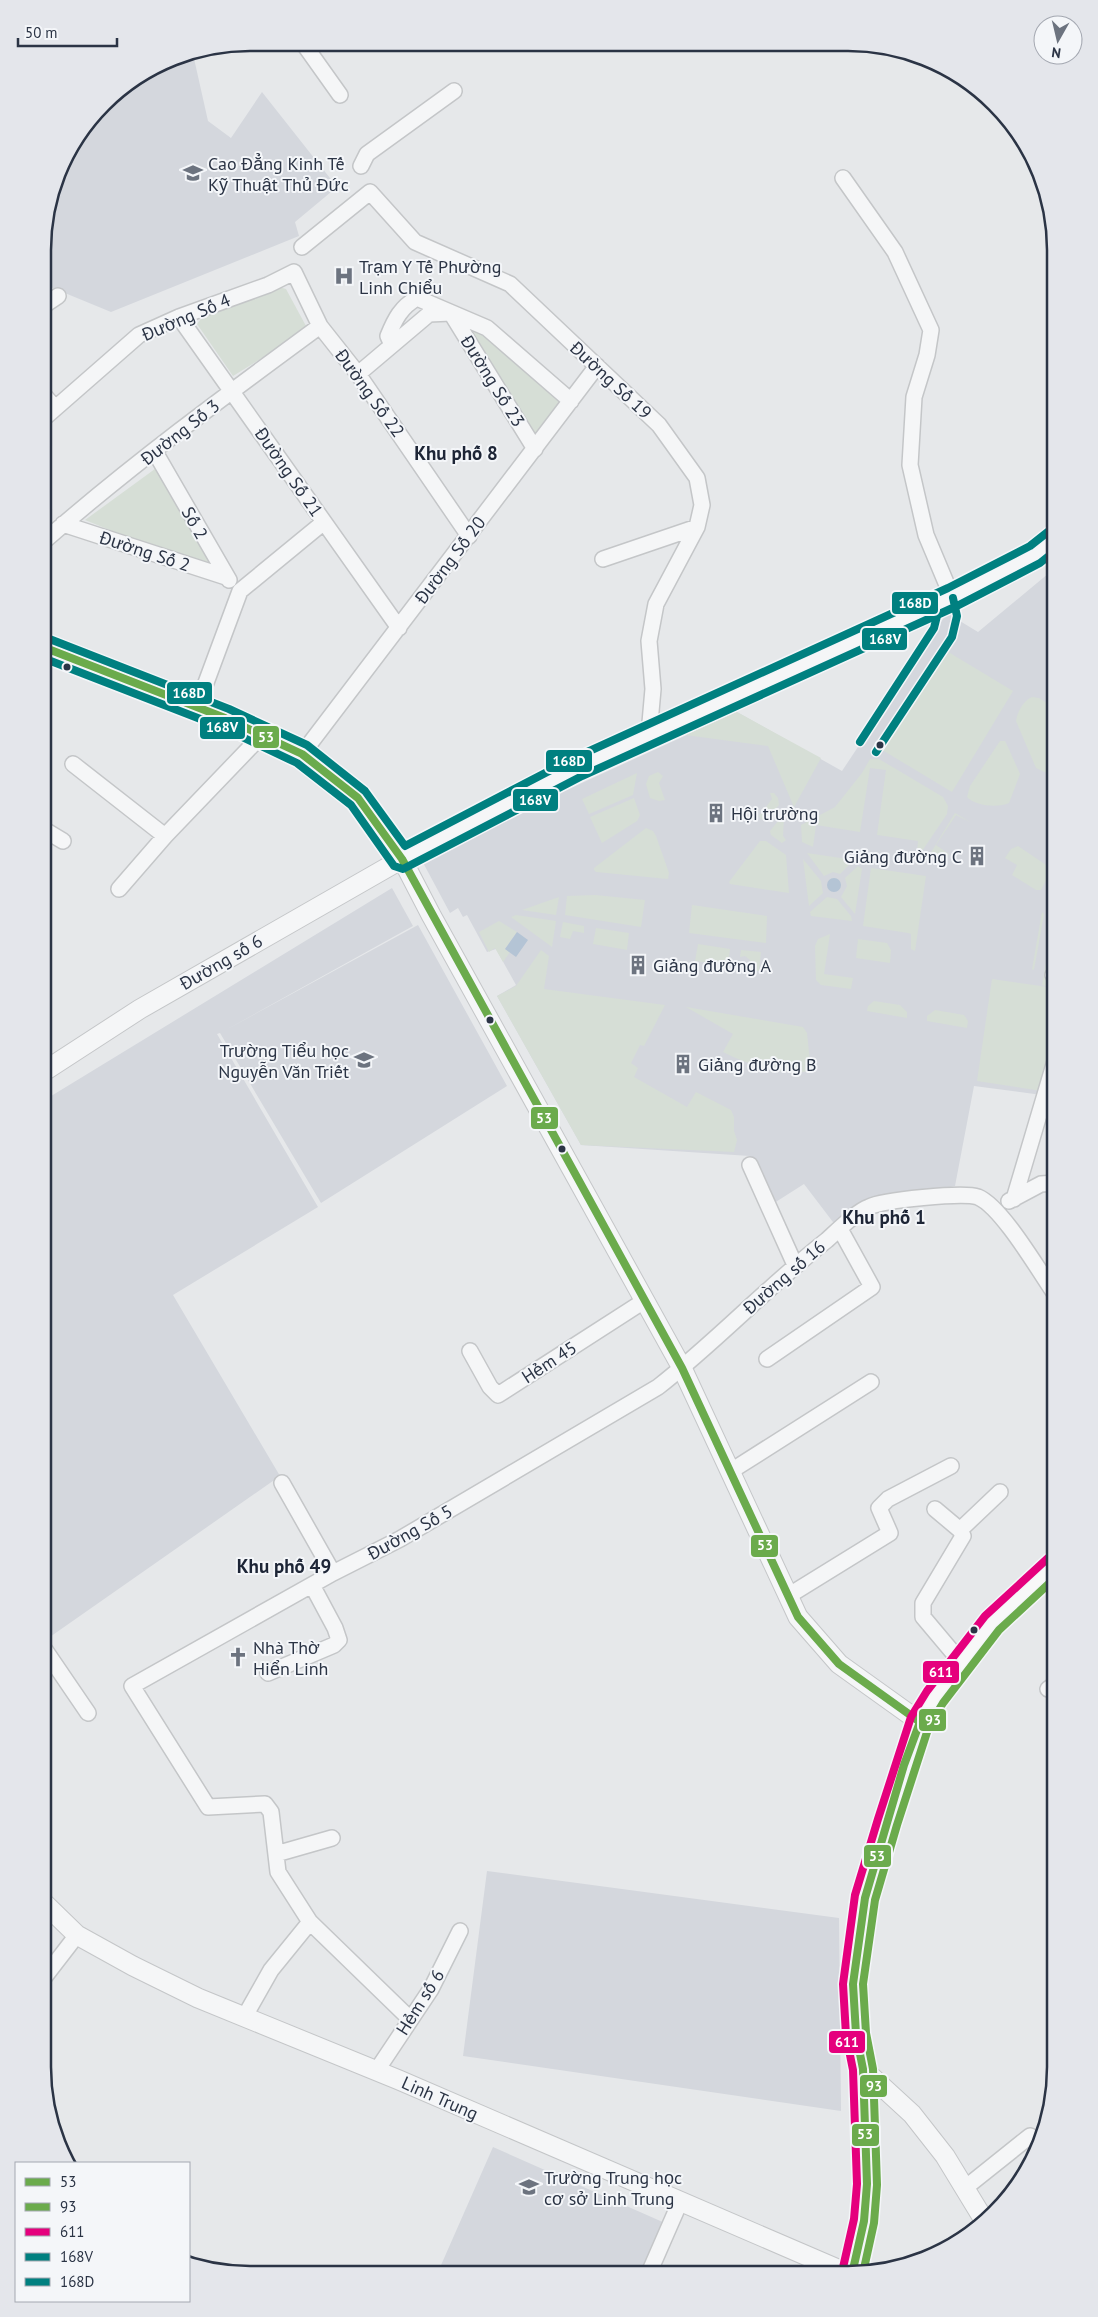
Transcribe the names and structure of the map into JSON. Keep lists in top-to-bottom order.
{
  "streets": {
    "street": [
      "Đường Số 4",
      "Đường Số 19",
      "Đường Số 23",
      "Đường Số 22",
      "Đường Số 3",
      "Đường Số 21",
      "Số 2",
      "Đường Số 2",
      "Đường Số 20",
      "Đường số 6",
      "Đường số 16",
      "Hẻm 45",
      "Đường Số 5",
      "Hẻm số 6",
      "Linh Trung"
    ]
  },
  "crossings": [
    ["Đường Số 4", "Đường Số 22"],
    ["Đường Số 4", "Đường Số 21"],
    ["Đường Số 19", "Đường Số 20"],
    ["Đường Số 19", "Đường số 6"],
    ["Đường Số 23", "Đường Số 22"],
    ["Đường Số 23", "Đường Số 20"],
    ["Đường Số 22", "Đường Số 3"],
    ["Đường Số 22", "Đường Số 20"],
    ["Đường Số 3", "Đường Số 21"],
    ["Đường Số 3", "Số 2"],
    ["Đường Số 3", "Đường Số 2"],
    ["Đường Số 21", "Đường Số 20"],
    ["Số 2", "Đường Số 2"],
    ["Đường số 16", "Đường Số 5"],
    ["Hẻm số 6", "Linh Trung"]
  ],
  "districts": ["Khu phố 8", "Khu phố 1", "Khu phố 49"],
  "places": {
    "school or university": ["Cao Đẳng Kinh Tế Kỹ Thuật Thủ Đức", "Trường Tiểu học Nguyễn Văn Triết", "Trường Trung học cơ sở Linh Trung"],
    "hospital": ["Trạm Y Tế Phường Linh Chiểu"],
    "building": [
      "Hội trường",
      "Giảng đường C",
      "Giảng đường A",
      "Giảng đường B"
    ],
    "church": ["Nhà Thờ Hiển Linh"]
  },
  "lines": [
    "transit line 168D",
    "transit line 168V",
    "transit line 53",
    "transit line 611",
    "transit line 93"
  ],
  "legend": [
    "53",
    "93",
    "611",
    "168V",
    "168D"
  ],
  "scale_bar": "50 m",
  "north": "bottom"
}
